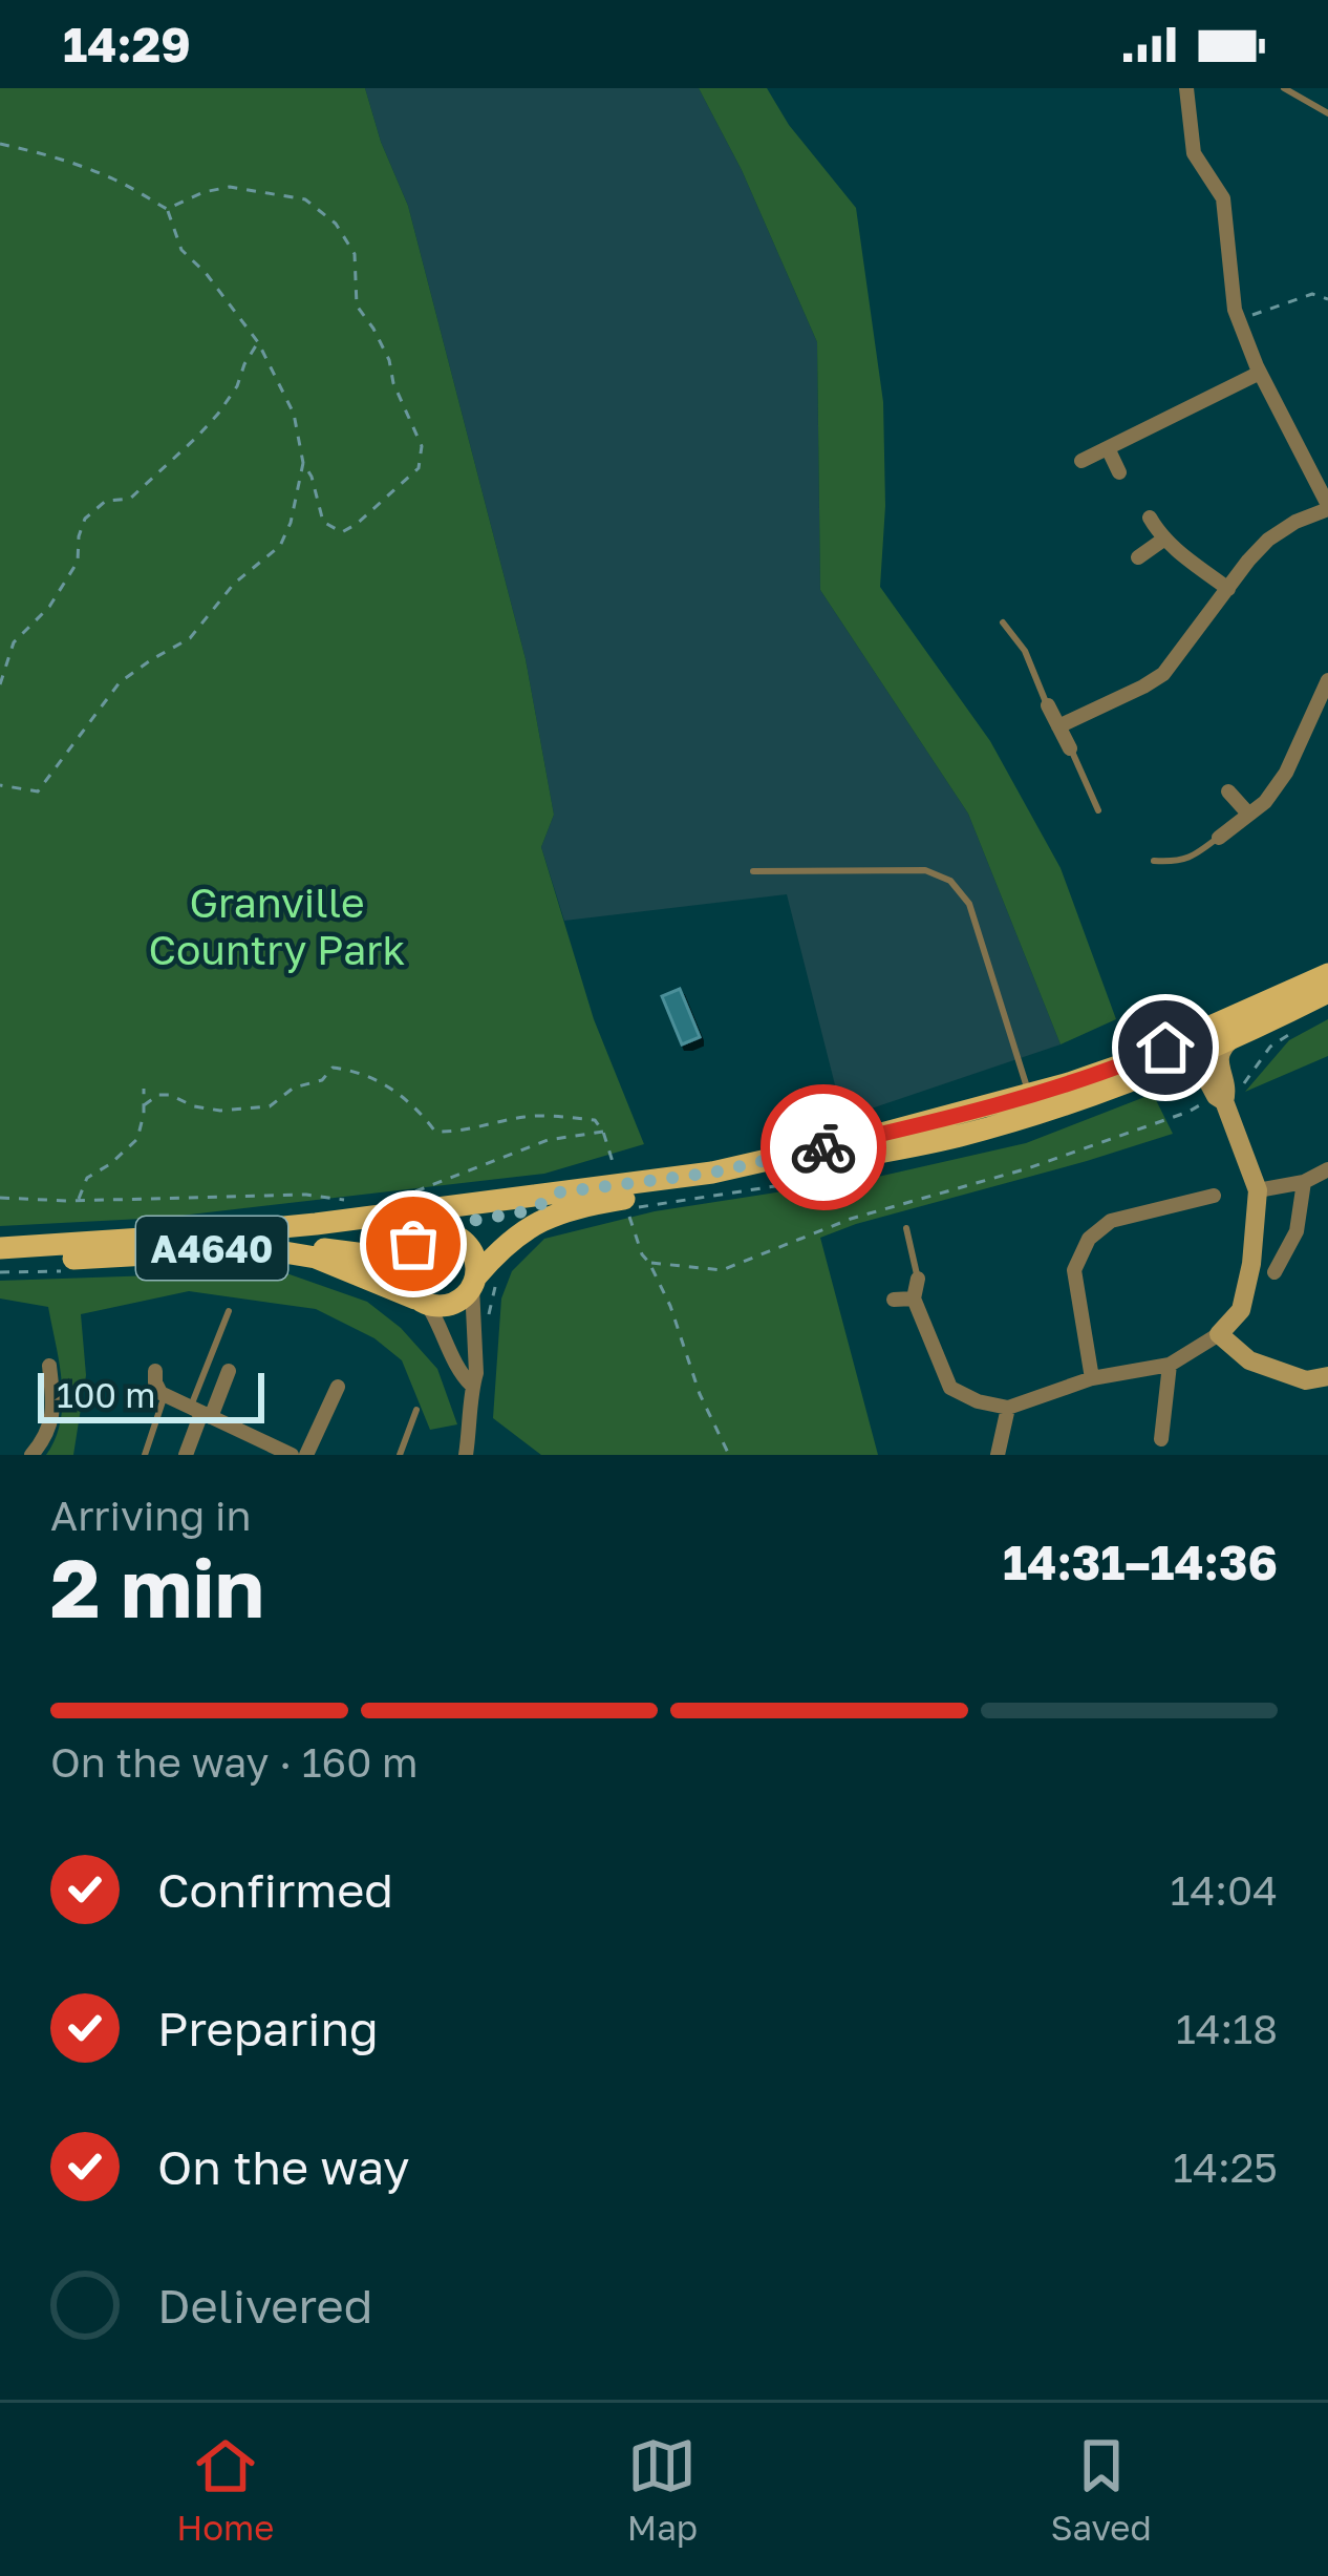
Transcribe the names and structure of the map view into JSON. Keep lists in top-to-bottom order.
{
  "streets": {
    "main road": ["A4640"]
  },
  "parks": ["Granville Country Park"],
  "scale_bar": "100 m",
  "page": {
    "status": "14:29",
    "scale": "100 m",
    "heading": ["2 min", "Arriving in", "14:31–14:36"],
    "bar": "On the way · 160 m",
    "list": [
      ["Confirmed", "14:04"],
      ["Preparing", "14:18"],
      ["On the way", "14:25"],
      "Delivered"
    ],
    "tabs": ["Home", "Map", "Saved"]
  }
}
